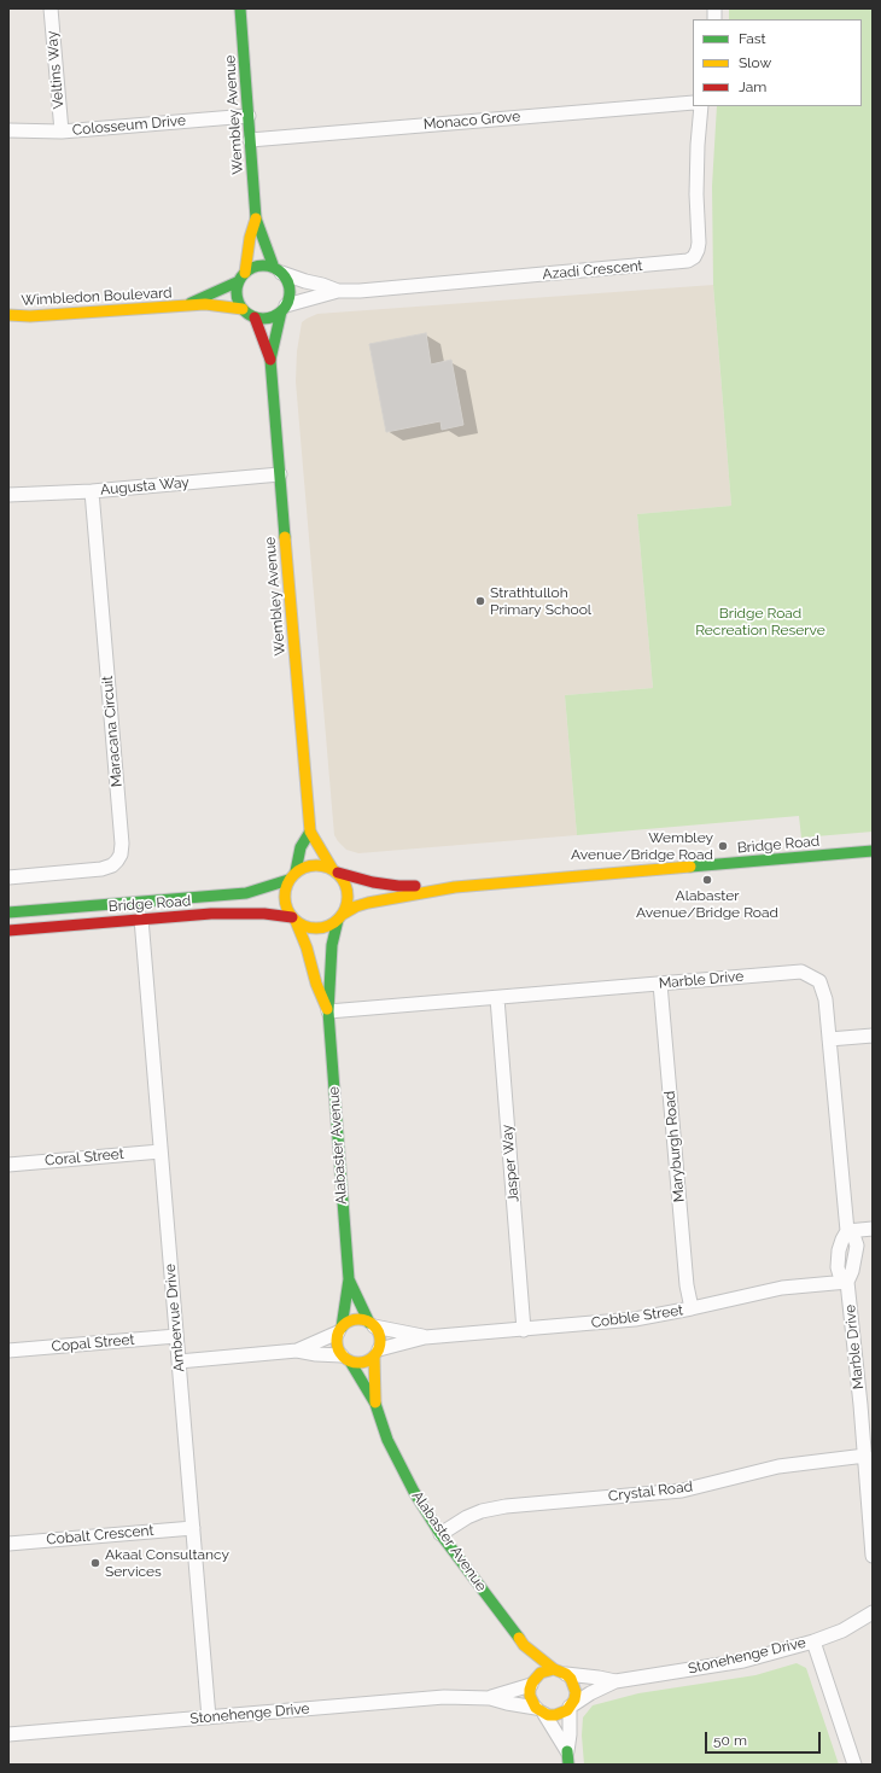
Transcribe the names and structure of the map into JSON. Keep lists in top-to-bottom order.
{
  "streets": {
    "street": [
      "Veltins Way",
      "Wembley Avenue",
      "Monaco Grove",
      "Colosseum Drive",
      "Azadi Crescent",
      "Wimbledon Boulevard",
      "Augusta Way",
      "Maracana Circuit",
      "Bridge Road",
      "Marble Drive",
      "Alabaster Avenue",
      "Maryburgh Road",
      "Coral Street",
      "Jasper Way",
      "Cobble Street",
      "Ambervue Drive",
      "Copal Street",
      "Crystal Road",
      "Cobalt Crescent",
      "Stonehenge Drive"
    ]
  },
  "crossings": [
    ["Veltins Way", "Colosseum Drive"],
    ["Wembley Avenue", "Monaco Grove"],
    ["Wembley Avenue", "Colosseum Drive"],
    ["Wembley Avenue", "Azadi Crescent"],
    ["Wembley Avenue", "Wimbledon Boulevard"],
    ["Wembley Avenue", "Augusta Way"],
    ["Wembley Avenue", "Bridge Road"],
    ["Wembley Avenue", "Alabaster Avenue"],
    ["Azadi Crescent", "Wimbledon Boulevard"],
    ["Augusta Way", "Maracana Circuit"],
    ["Bridge Road", "Alabaster Avenue"],
    ["Bridge Road", "Ambervue Drive"],
    ["Marble Drive", "Alabaster Avenue"],
    ["Marble Drive", "Maryburgh Road"],
    ["Marble Drive", "Jasper Way"],
    ["Marble Drive", "Cobble Street"],
    ["Marble Drive", "Crystal Road"],
    ["Alabaster Avenue", "Cobble Street"],
    ["Alabaster Avenue", "Crystal Road"],
    ["Alabaster Avenue", "Stonehenge Drive"],
    ["Maryburgh Road", "Cobble Street"],
    ["Coral Street", "Ambervue Drive"],
    ["Jasper Way", "Cobble Street"],
    ["Ambervue Drive", "Copal Street"],
    ["Ambervue Drive", "Cobalt Crescent"],
    ["Ambervue Drive", "Stonehenge Drive"]
  ],
  "parks": ["Bridge Road Recreation Reserve"],
  "places": [
    "Strathtulloh Primary School",
    "Wembley Avenue/Bridge Road",
    "Alabaster Avenue/Bridge Road",
    "Akaal Consultancy Services"
  ],
  "legend": ["Fast", "Slow", "Jam"],
  "scale_bar": "50 m"
}
